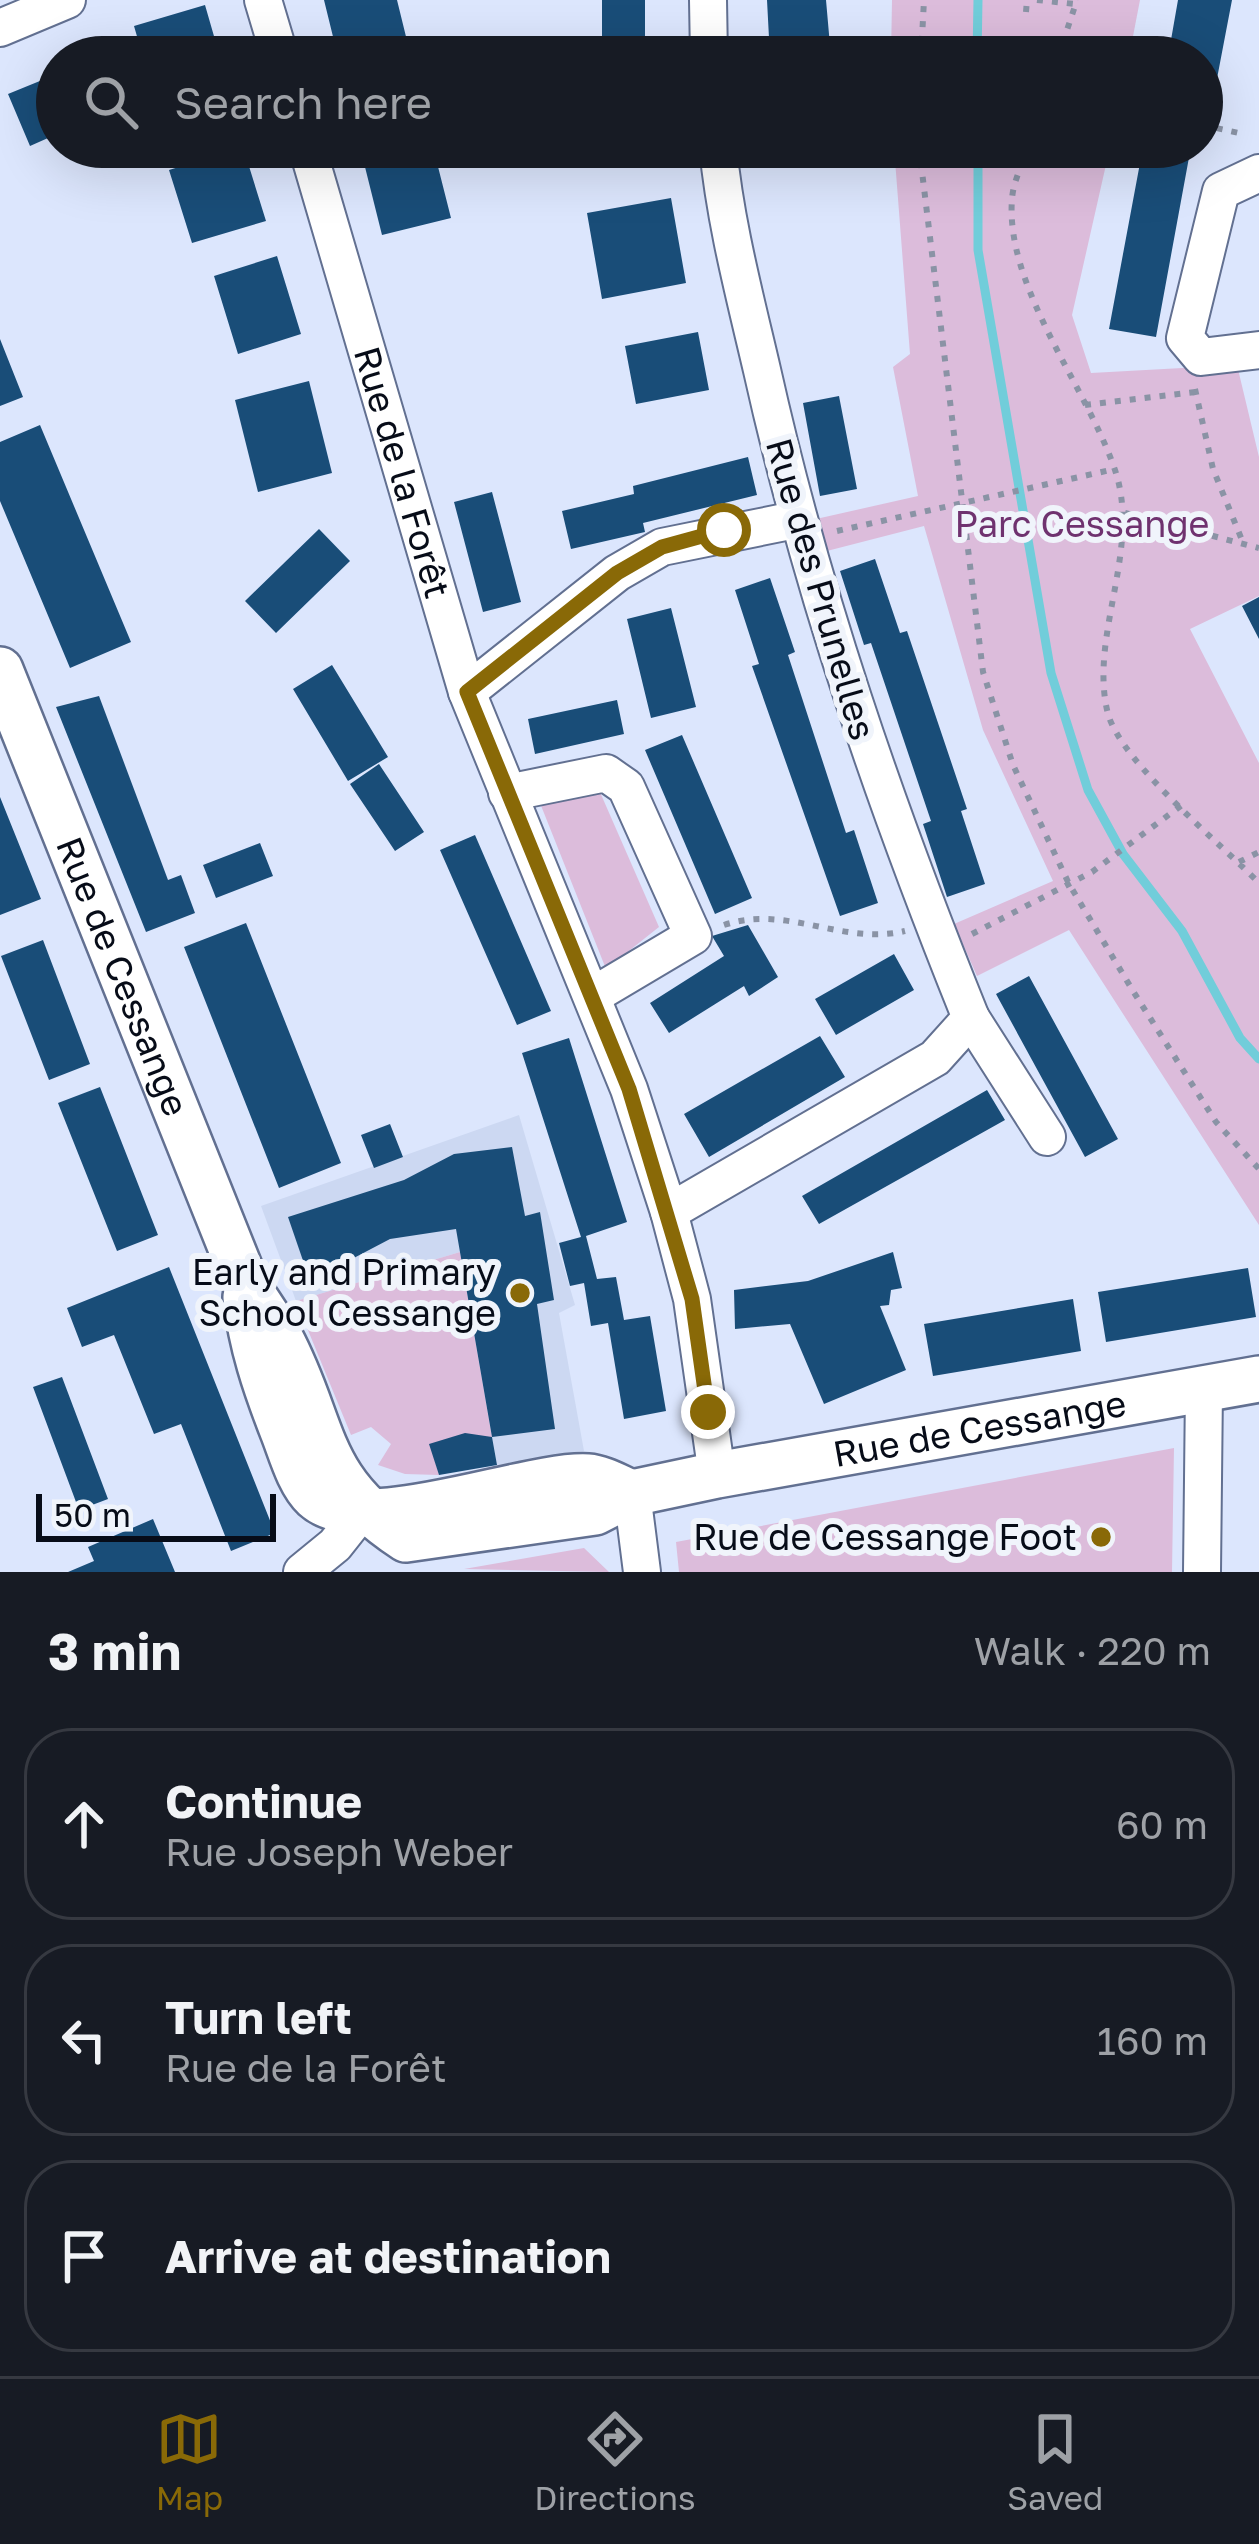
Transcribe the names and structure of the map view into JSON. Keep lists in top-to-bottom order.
{
  "streets": {
    "main road": ["Rue de Cessange"],
    "street": ["Rue de la Forêt", "Rue des Prunelles"]
  },
  "crossings": [
    ["Rue de la Forêt", "Rue de Cessange"]
  ],
  "parks": ["Parc Cessange"],
  "places": ["Early and Primary School Cessange", "Rue de Cessange Foot"],
  "scale_bar": "50 m",
  "page": {
    "search": "Search here",
    "scale": "50 m",
    "heading": ["3 min", "Walk · 220 m"],
    "list": [
      ["Continue", "Rue Joseph Weber", "60 m"],
      ["Turn left", "Rue de la Forêt", "160 m"],
      "Arrive at destination"
    ],
    "nav": ["Map", "Directions", "Saved"]
  }
}
